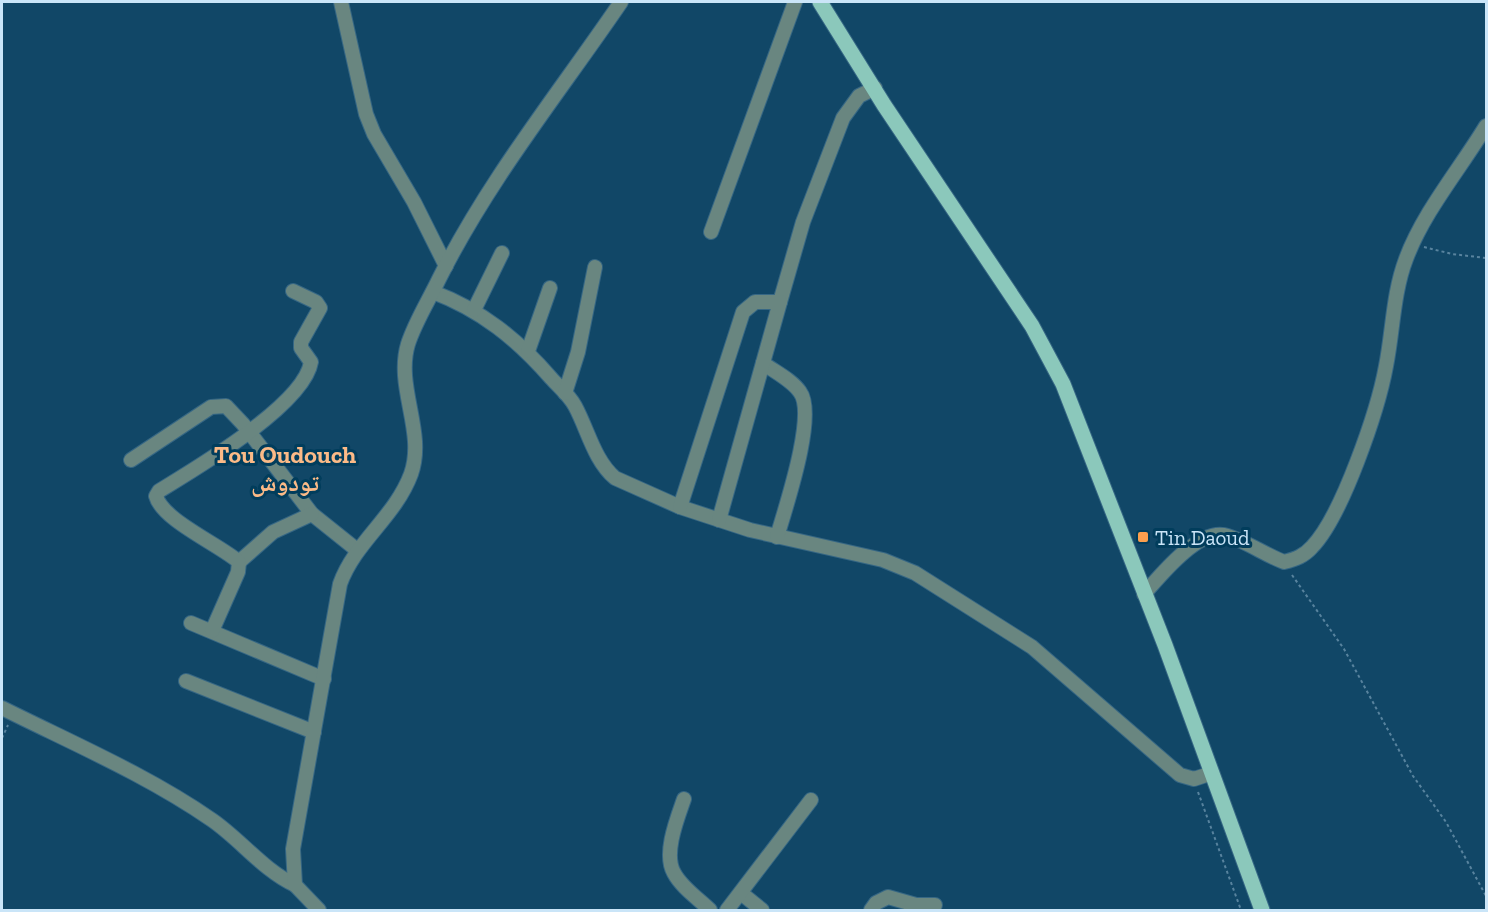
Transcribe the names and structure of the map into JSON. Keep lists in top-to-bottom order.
{
  "districts": ["Tou Oudouch تودوش"],
  "places": {
    "transit": ["Tin Daoud"]
  }
}
